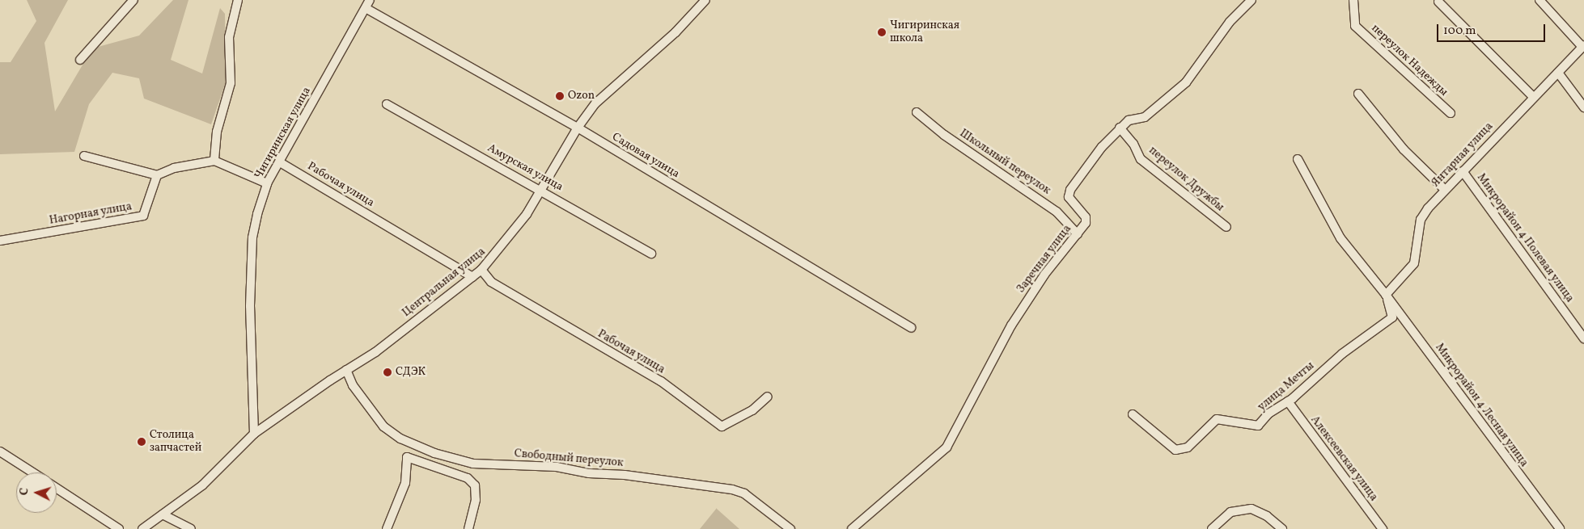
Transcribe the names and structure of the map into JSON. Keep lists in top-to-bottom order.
{
  "streets": {
    "street": [
      "переулок Надежды",
      "Чигиринская улица",
      "Янтарная улица",
      "Садовая улица",
      "Школьный переулок",
      "Амурская улица",
      "переулок Дружбы",
      "Рабочая улица",
      "Нагорная улица",
      "Микрорайон 4 Полевая улица",
      "Заречная улица",
      "Центральная улица",
      "улица Мечты",
      "Микрорайон 4 Лесная улица",
      "Свободный переулок",
      "Алексеевская улица"
    ]
  },
  "crossings": [
    ["Чигиринская улица", "Садовая улица"],
    ["Чигиринская улица", "Рабочая улица"],
    ["Чигиринская улица", "Центральная улица"],
    ["Янтарная улица", "Микрорайон 4 Полевая улица"],
    ["Янтарная улица", "улица Мечты"],
    ["Янтарная улица", "Микрорайон 4 Лесная улица"],
    ["Садовая улица", "Центральная улица"],
    ["Школьный переулок", "Заречная улица"],
    ["Амурская улица", "Центральная улица"],
    ["переулок Дружбы", "Заречная улица"],
    ["Рабочая улица", "Центральная улица"],
    ["Центральная улица", "Свободный переулок"],
    ["улица Мечты", "Микрорайон 4 Лесная улица"],
    ["улица Мечты", "Алексеевская улица"]
  ],
  "places": [
    "Чигиринская школа",
    "Ozon",
    "СДЭК",
    "Столица запчастей"
  ],
  "scale_bar": "100 m",
  "north": "left"
}
